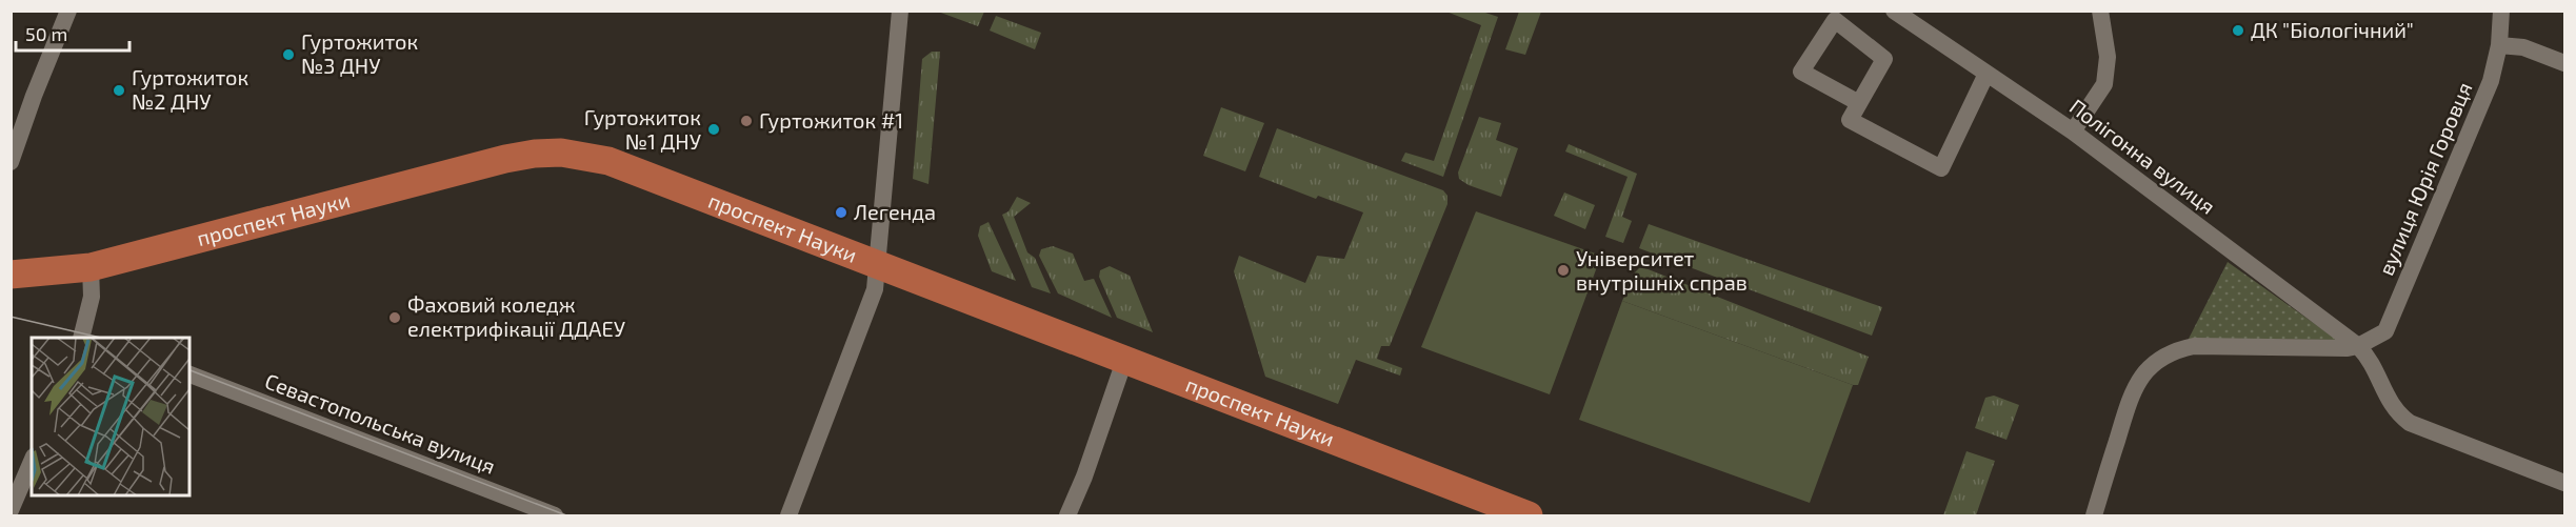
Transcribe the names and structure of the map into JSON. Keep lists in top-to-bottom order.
{
  "streets": {
    "main road": ["проспект Науки"],
    "street": ["Полігонна вулиця", "вулиця Юрія Горовця", "Севастопольська вулиця"]
  },
  "crossings": [
    ["Полігонна вулиця", "вулиця Юрія Горовця"]
  ],
  "places": [
    "ДК \"Біологічний\"",
    "Гуртожиток №3 ДНУ",
    "Гуртожиток №2 ДНУ",
    "Гуртожиток #1",
    "Гуртожиток №1 ДНУ",
    "Легенда",
    "Університет внутрішніх справ",
    "Фаховий коледж електрифікації ДДАЕУ"
  ],
  "scale_bar": "50 m"
}
